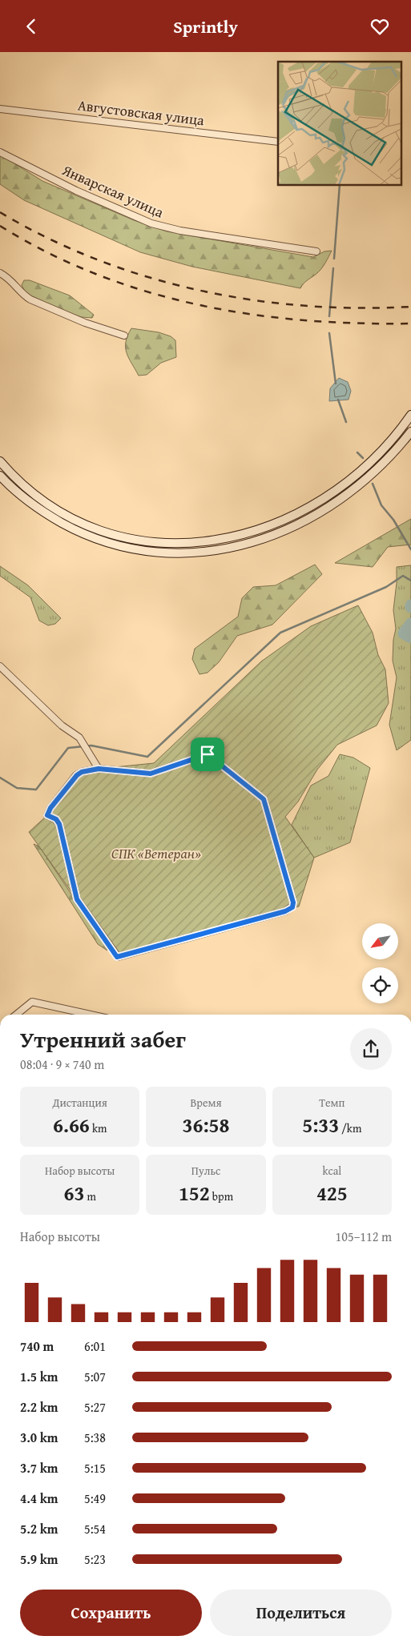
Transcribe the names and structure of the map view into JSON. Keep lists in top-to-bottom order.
{
  "streets": {
    "street": ["Августовская улица", "Январская улица"]
  },
  "parks": ["СПК «Ветеран»"],
  "north": "bottom left",
  "page": {
    "header": "Sprintly",
    "heading": ["Утренний забег", "08:04 · 9 × 740 m"],
    "stats": [
      ["Дистанция", "6.66 km"],
      ["Время", "36:58"],
      ["Темп", "5:33 /km"],
      ["Набор высоты", "63 m"],
      ["Пульс", "152 bpm"],
      ["kcal", "425"]
    ],
    "chart": ["Набор высоты", "105–112 m"],
    "list": [
      {
        "name": "740 m",
        "note": "6:01"
      },
      {
        "name": "1.5 km",
        "note": "5:07"
      },
      {
        "name": "2.2 km",
        "note": "5:27"
      },
      {
        "name": "3.0 km",
        "note": "5:38"
      },
      {
        "name": "3.7 km",
        "note": "5:15"
      },
      {
        "name": "4.4 km",
        "note": "5:49"
      },
      {
        "name": "5.2 km",
        "note": "5:54"
      },
      {
        "name": "5.9 km",
        "note": "5:23"
      }
    ],
    "buttons": ["Сохранить", "Поделиться"]
  }
}
